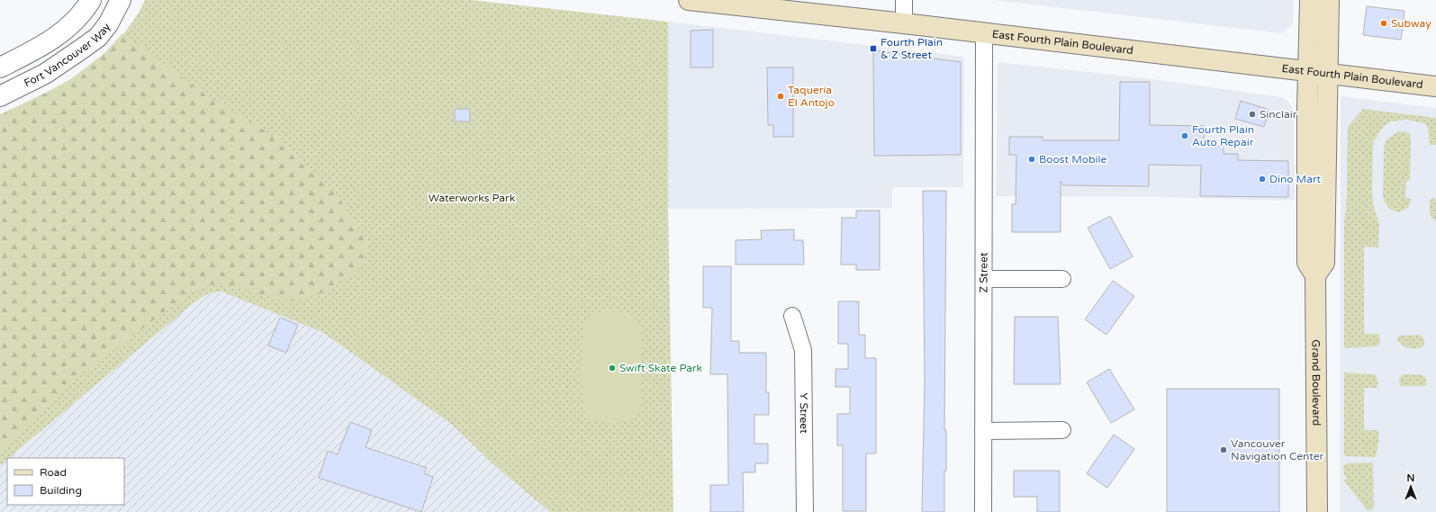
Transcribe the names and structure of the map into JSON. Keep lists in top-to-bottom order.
{
  "streets": {
    "main road": ["East Fourth Plain Boulevard", "Grand Boulevard"],
    "street": ["Fort Vancouver Way", "Z Street", "Y Street"]
  },
  "crossings": [
    ["East Fourth Plain Boulevard", "Z Street"],
    ["East Fourth Plain Boulevard", "Grand Boulevard"]
  ],
  "parks": ["Waterworks Park"],
  "places": {
    "other": [
      "Subway",
      "Taqueria El Antojo",
      "Sinclair",
      "Fourth Plain Auto Repair",
      "Boost Mobile",
      "Dino Mart",
      "Swift Skate Park",
      "Vancouver Navigation Center"
    ],
    "transit": ["Fourth Plain & Z Street"]
  },
  "legend": ["Road", "Building"],
  "north": "top"
}
